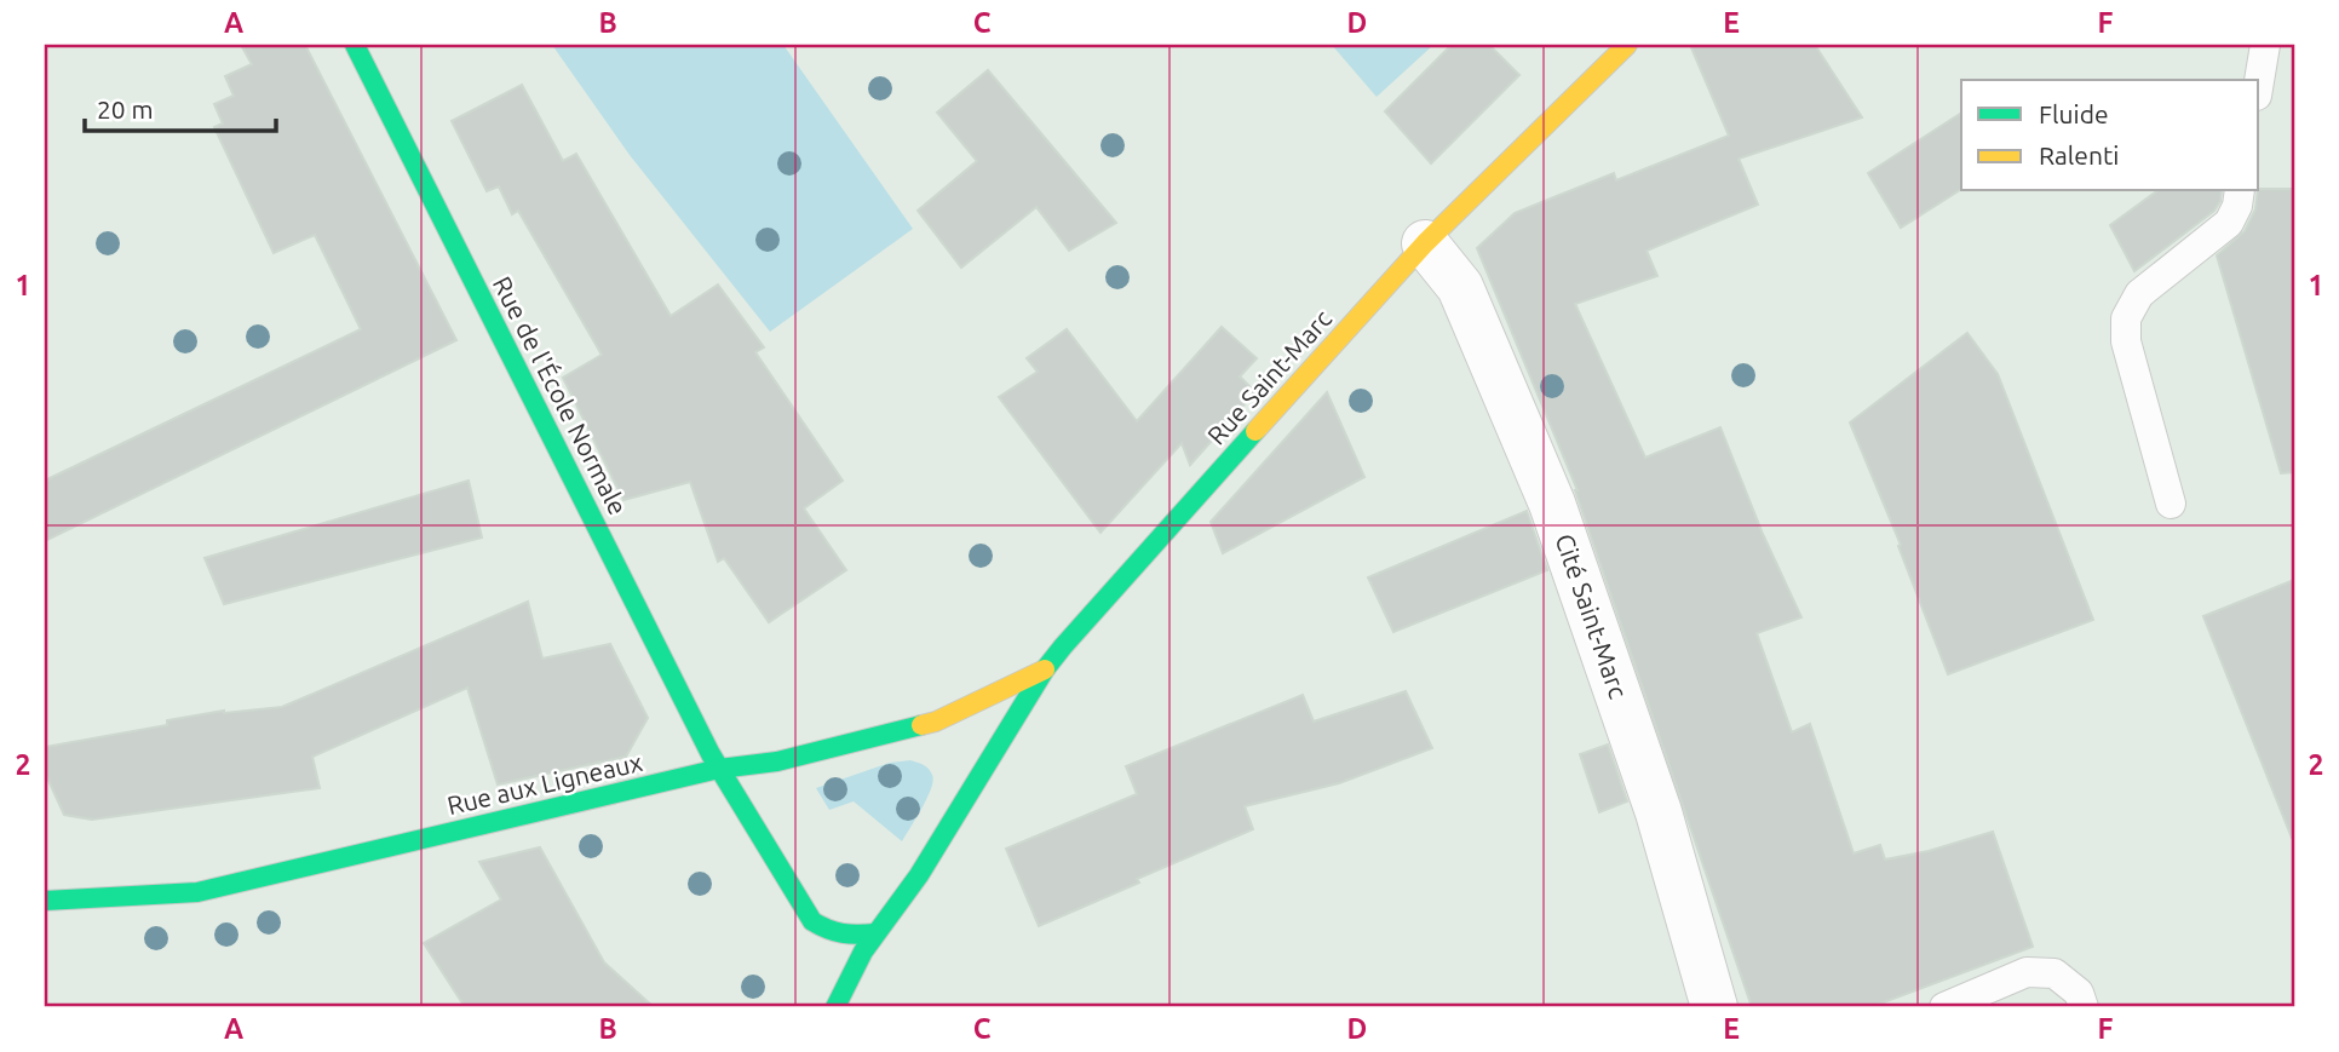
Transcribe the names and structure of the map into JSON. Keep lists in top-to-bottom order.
{
  "streets": {
    "street": [
      "Rue Saint-Marc",
      "Rue de l'École Normale",
      "Cité Saint-Marc",
      "Rue aux Ligneaux"
    ]
  },
  "crossings": [
    ["Rue Saint-Marc", "Rue de l'École Normale"],
    ["Rue Saint-Marc", "Cité Saint-Marc"],
    ["Rue Saint-Marc", "Rue aux Ligneaux"],
    ["Rue de l'École Normale", "Rue aux Ligneaux"]
  ],
  "legend": ["Fluide", "Ralenti"],
  "scale_bar": "20 m",
  "grid": {
    "columns": [
      "A",
      "B",
      "C",
      "D",
      "E",
      "F"
    ],
    "rows": ["1", "2"]
  }
}
